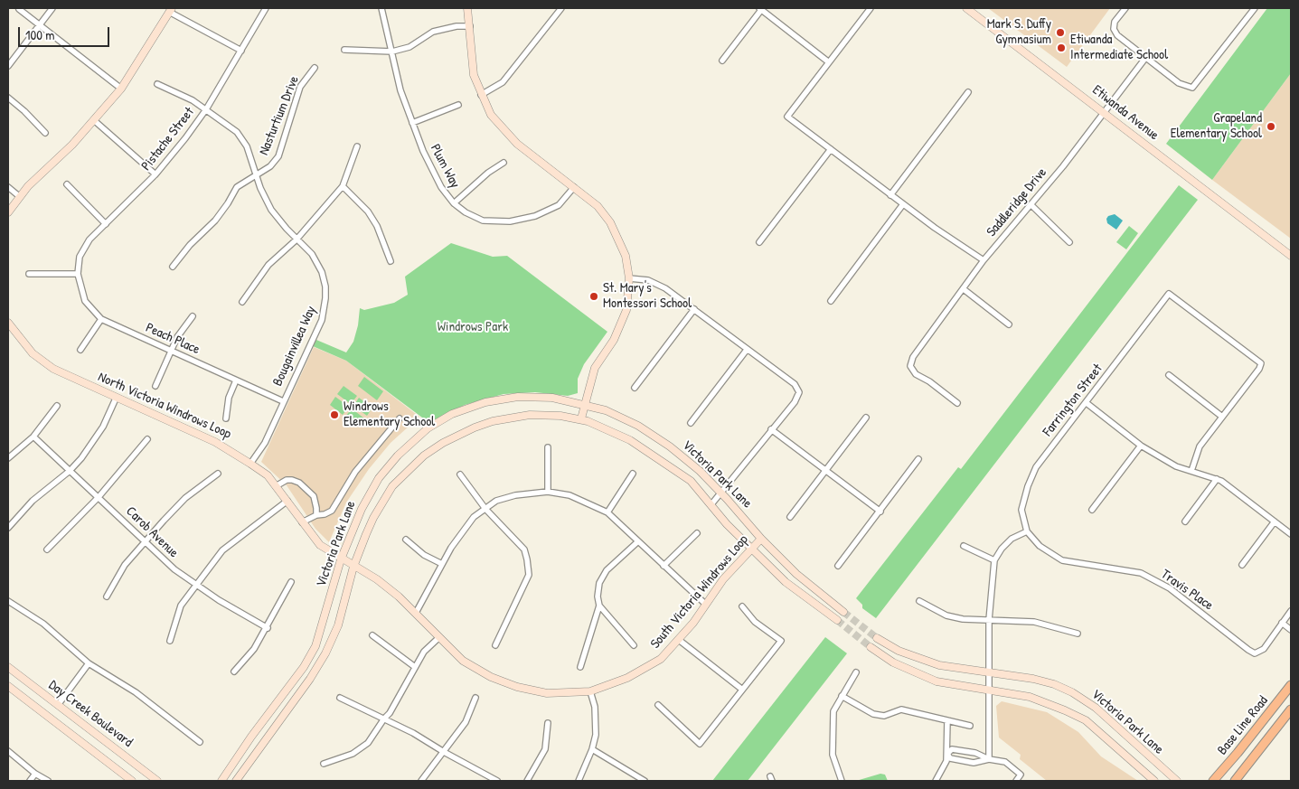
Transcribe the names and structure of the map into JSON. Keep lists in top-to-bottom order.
{
  "streets": {
    "main road": ["Base Line Road"],
    "street": [
      "Etiwanda Avenue",
      "Nasturtium Drive",
      "Pistache Street",
      "Plum Way",
      "Saddleridge Drive",
      "Peach Place",
      "Bougainvillea Way",
      "Farrington Street",
      "North Victoria Windrows Loop",
      "Victoria Park Lane",
      "Carob Avenue",
      "Travis Place",
      "South Victoria Windrows Loop",
      "Day Creek Boulevard"
    ]
  },
  "crossings": [
    ["Etiwanda Avenue", "Saddleridge Drive"],
    ["Nasturtium Drive", "Bougainvillea Way"],
    ["Pistache Street", "Peach Place"],
    ["Pistache Street", "Bougainvillea Way"],
    ["Peach Place", "Bougainvillea Way"],
    ["Bougainvillea Way", "North Victoria Windrows Loop"],
    ["Farrington Street", "Travis Place"],
    ["North Victoria Windrows Loop", "Victoria Park Lane"],
    ["North Victoria Windrows Loop", "South Victoria Windrows Loop"],
    ["Victoria Park Lane", "South Victoria Windrows Loop"]
  ],
  "parks": ["Windrows Park"],
  "places": [
    "Mark S. Duffy Gymnasium",
    "Etiwanda Intermediate School",
    "Grapeland Elementary School",
    "St. Mary's Montessori School",
    "Windrows Elementary School"
  ],
  "scale_bar": "100 m"
}
